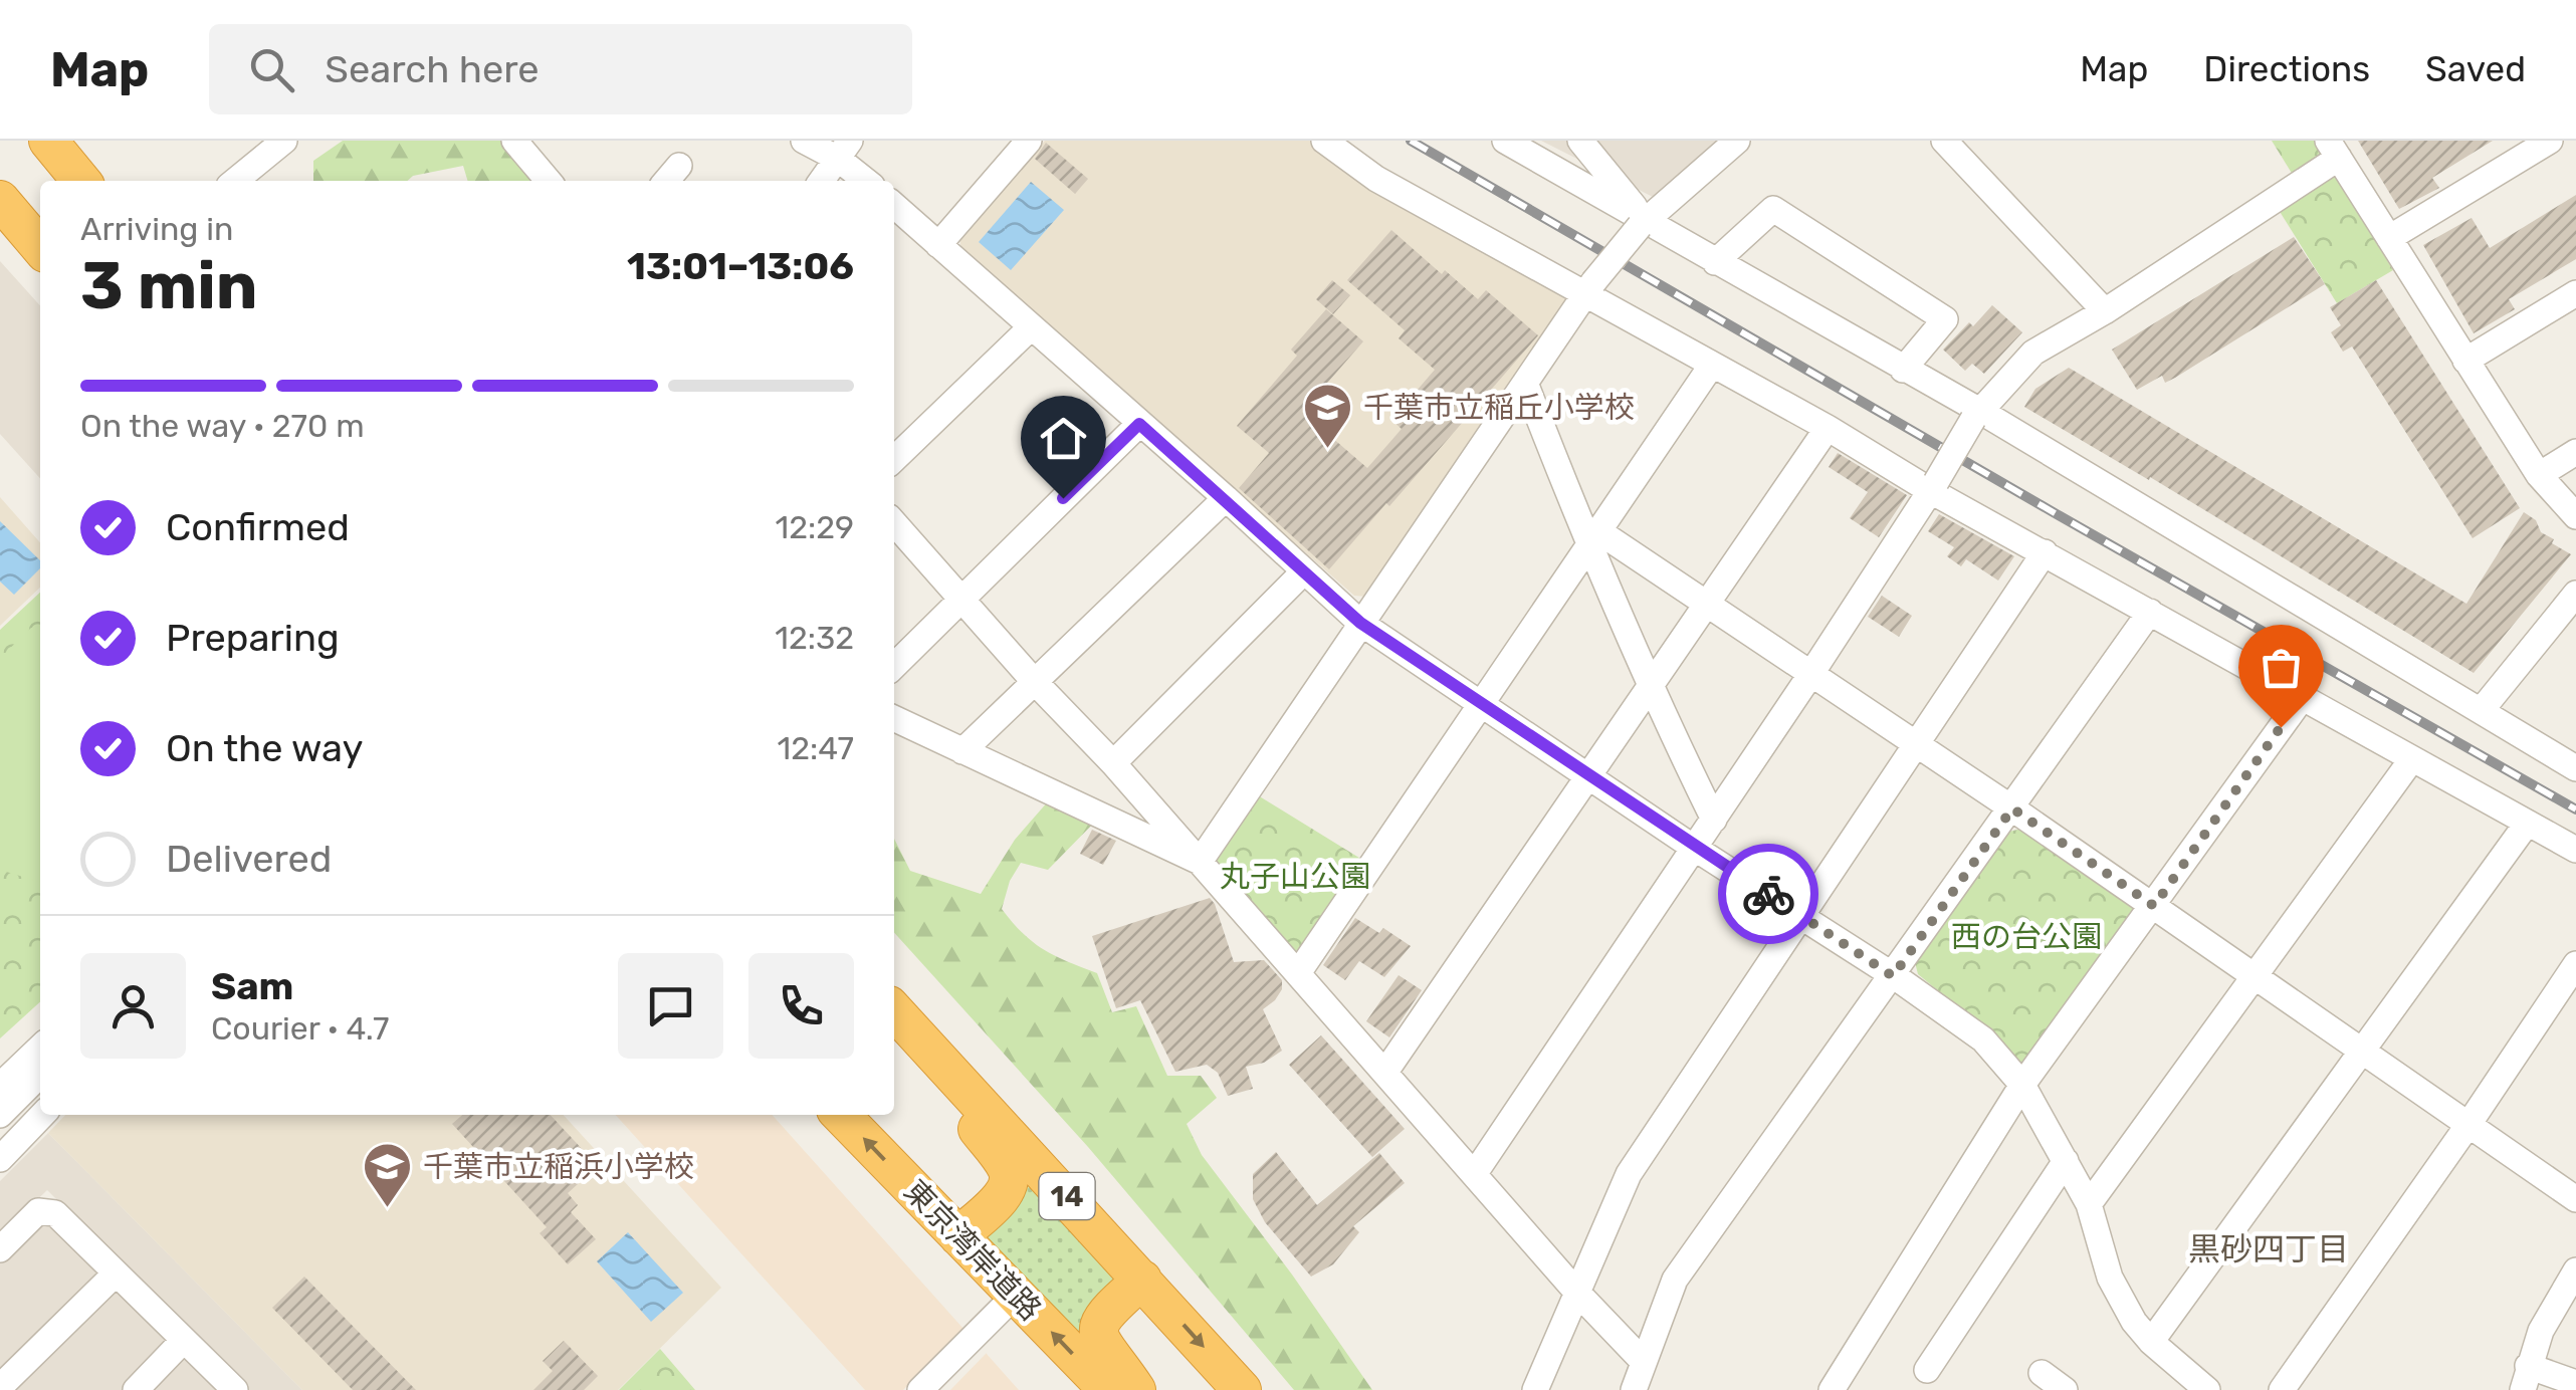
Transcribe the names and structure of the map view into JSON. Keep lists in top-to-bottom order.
{
  "streets": {
    "highway": ["14", "東京湾岸道路"]
  },
  "districts": ["黒砂四丁目"],
  "parks": ["丸子山公園", "西の台公園"],
  "places": {
    "school or university": ["千葉市立稲丘小学校", "千葉市立稲浜小学校"]
  },
  "page": {
    "header": "Map",
    "search": "Search here",
    "nav": ["Map", "Directions", "Saved"],
    "heading": ["3 min", "Arriving in", "13:01–13:06"],
    "panel": ["Sam", "Courier · 4.7"],
    "bar": "On the way · 270 m",
    "list": [
      ["Confirmed", "12:29"],
      ["Preparing", "12:32"],
      ["On the way", "12:47"],
      "Delivered"
    ]
  }
}
